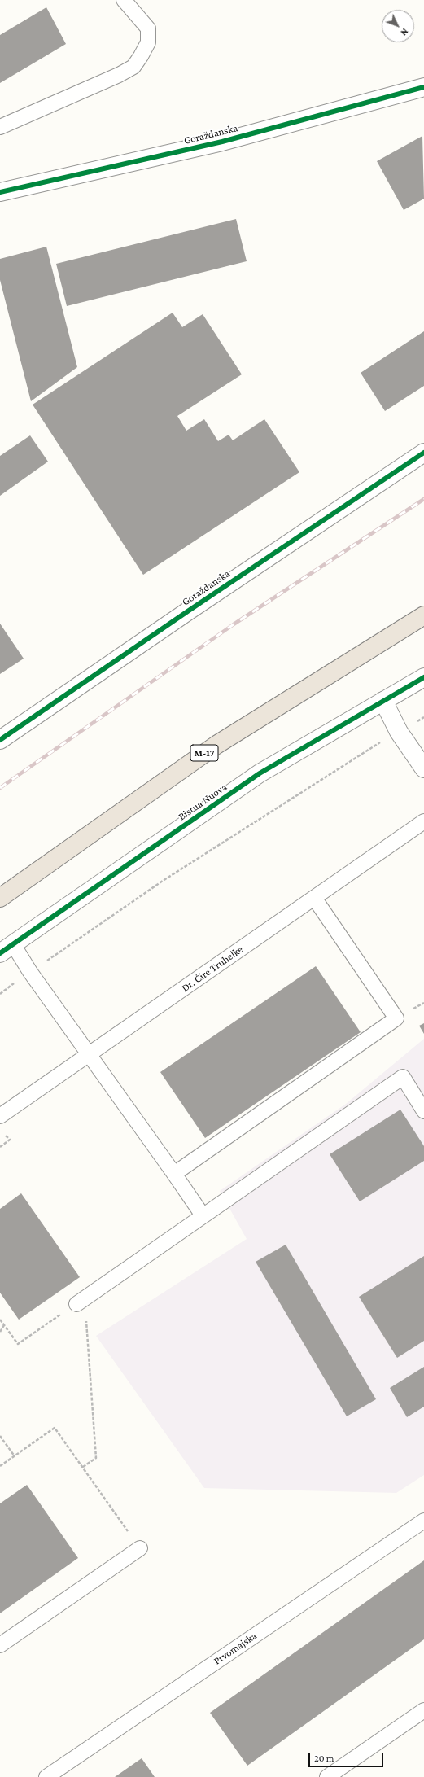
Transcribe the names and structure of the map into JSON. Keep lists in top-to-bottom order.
{
  "streets": {
    "highway": ["M-17"],
    "street": ["Goraždanska", "Bistua Nuova"],
    "lane": ["Dr. Ćire Truhelke", "Prvomajska"]
  },
  "scale_bar": "20 m",
  "north": "bottom right"
}
